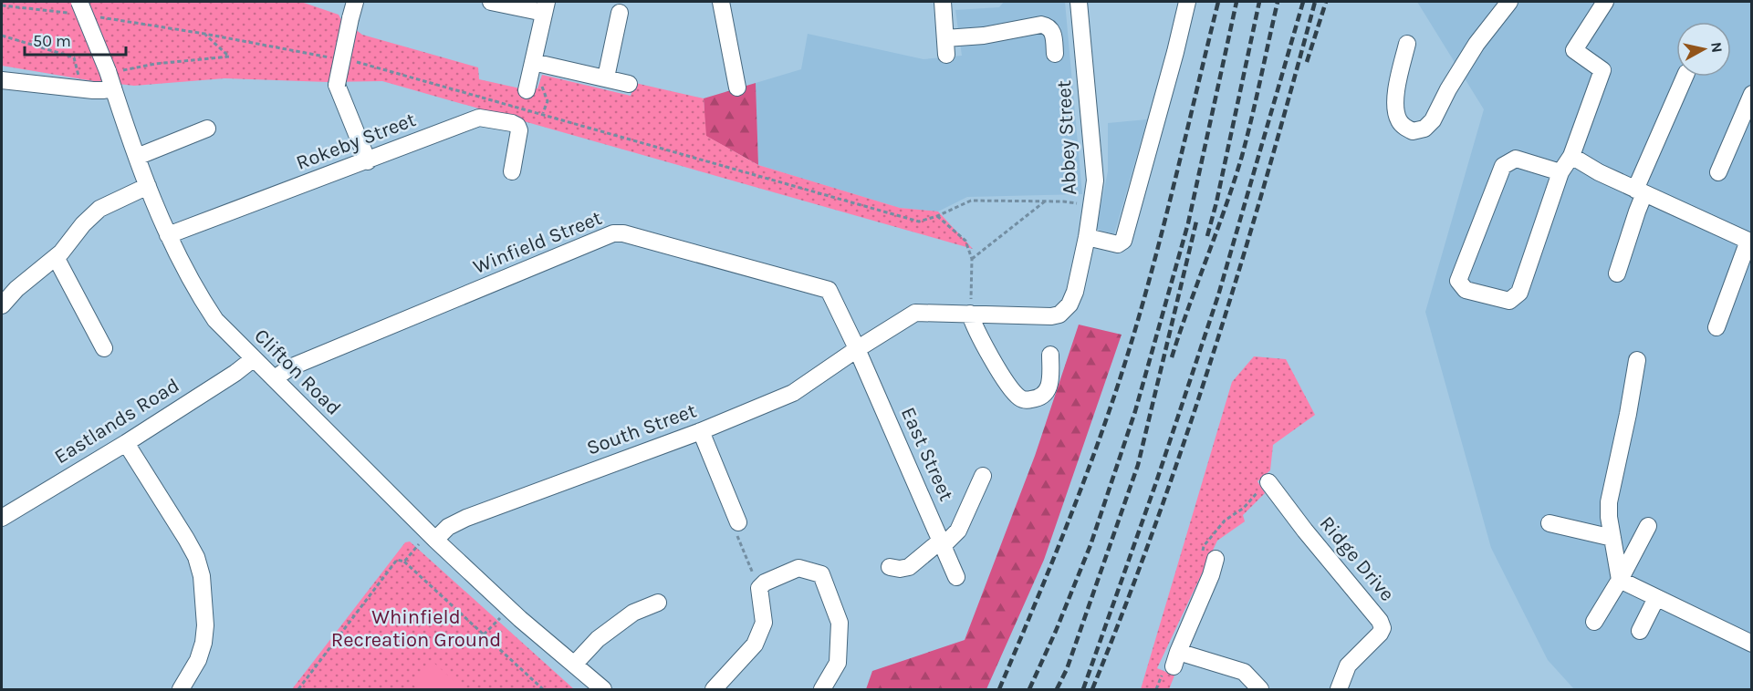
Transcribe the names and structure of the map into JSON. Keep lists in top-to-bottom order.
{
  "streets": {
    "street": [
      "Abbey Street",
      "Rokeby Street",
      "Winfield Street",
      "Clifton Road",
      "Eastlands Road",
      "South Street",
      "East Street",
      "Ridge Drive"
    ]
  },
  "crossings": [
    ["Abbey Street", "Winfield Street"],
    ["Abbey Street", "South Street"],
    ["Abbey Street", "East Street"],
    ["Rokeby Street", "Clifton Road"],
    ["Winfield Street", "Clifton Road"],
    ["Winfield Street", "South Street"],
    ["Winfield Street", "East Street"],
    ["Clifton Road", "Eastlands Road"],
    ["Clifton Road", "South Street"],
    ["South Street", "East Street"]
  ],
  "parks": ["Whinfield Recreation Ground"],
  "scale_bar": "50 m",
  "north": "right"
}
